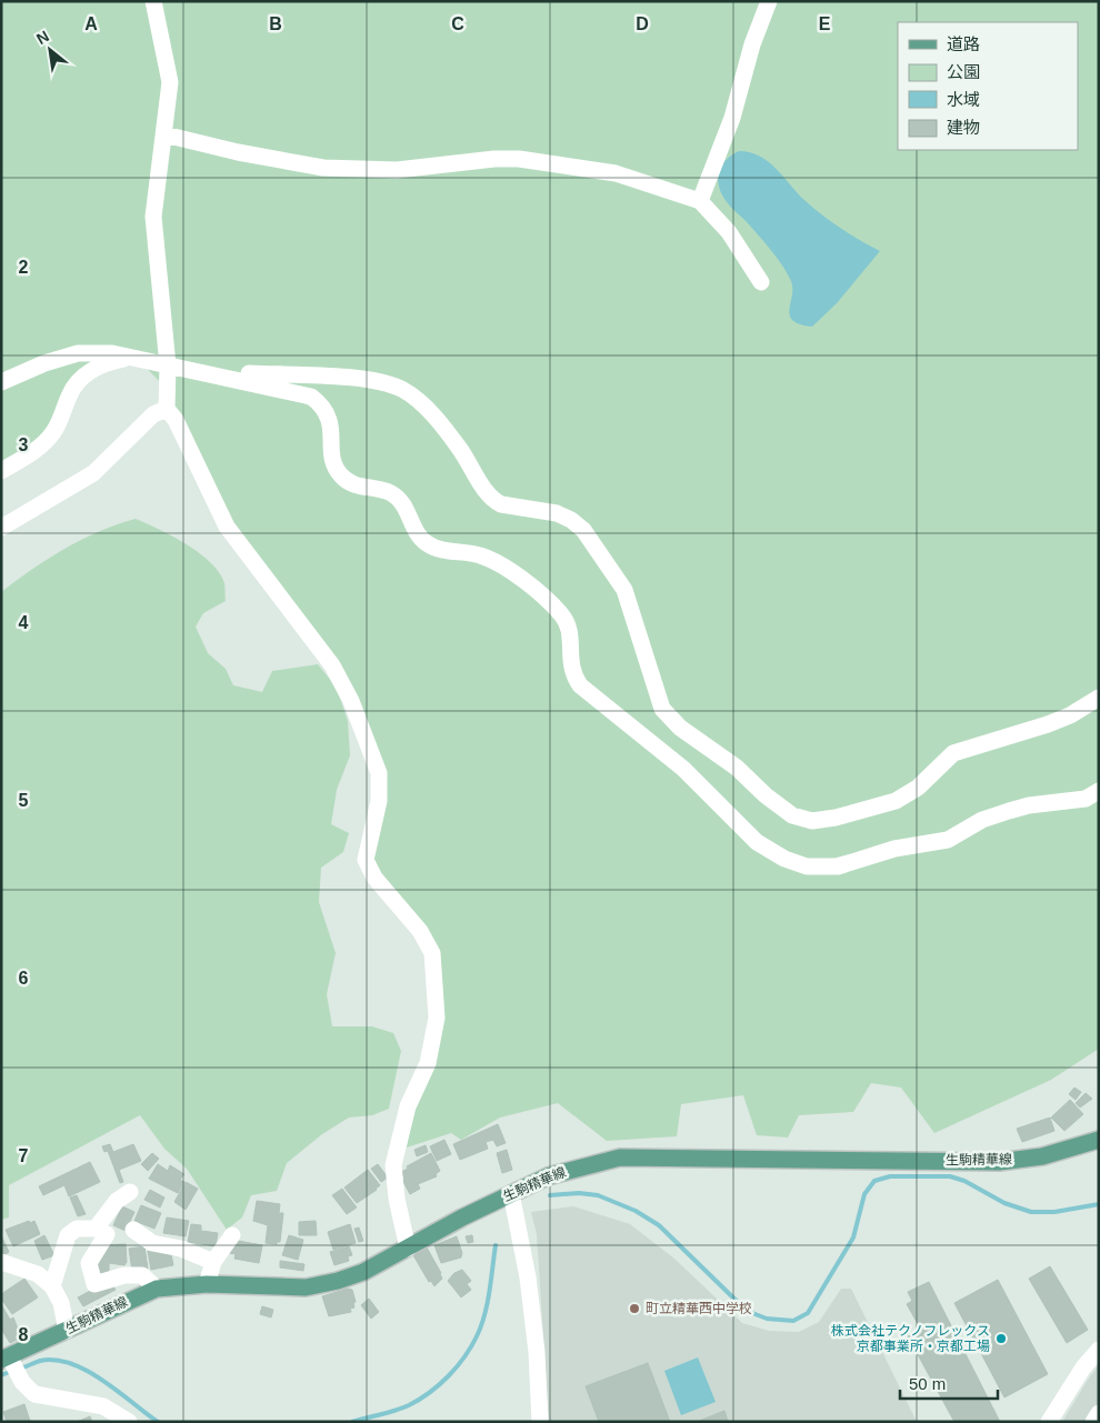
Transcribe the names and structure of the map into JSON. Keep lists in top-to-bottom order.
{
  "streets": {
    "main road": ["生駒精華線"]
  },
  "places": ["町立精華西中学校", "株式会社テクノフレックス 京都事業所・京都工場"],
  "legend": [
    "道路",
    "公園",
    "水域",
    "建物"
  ],
  "scale_bar": "50 m",
  "north": "top left",
  "grid": {
    "columns": [
      "A",
      "B",
      "C",
      "D",
      "E"
    ],
    "rows": [
      "2",
      "3",
      "4",
      "5",
      "6",
      "7",
      "8"
    ]
  }
}
